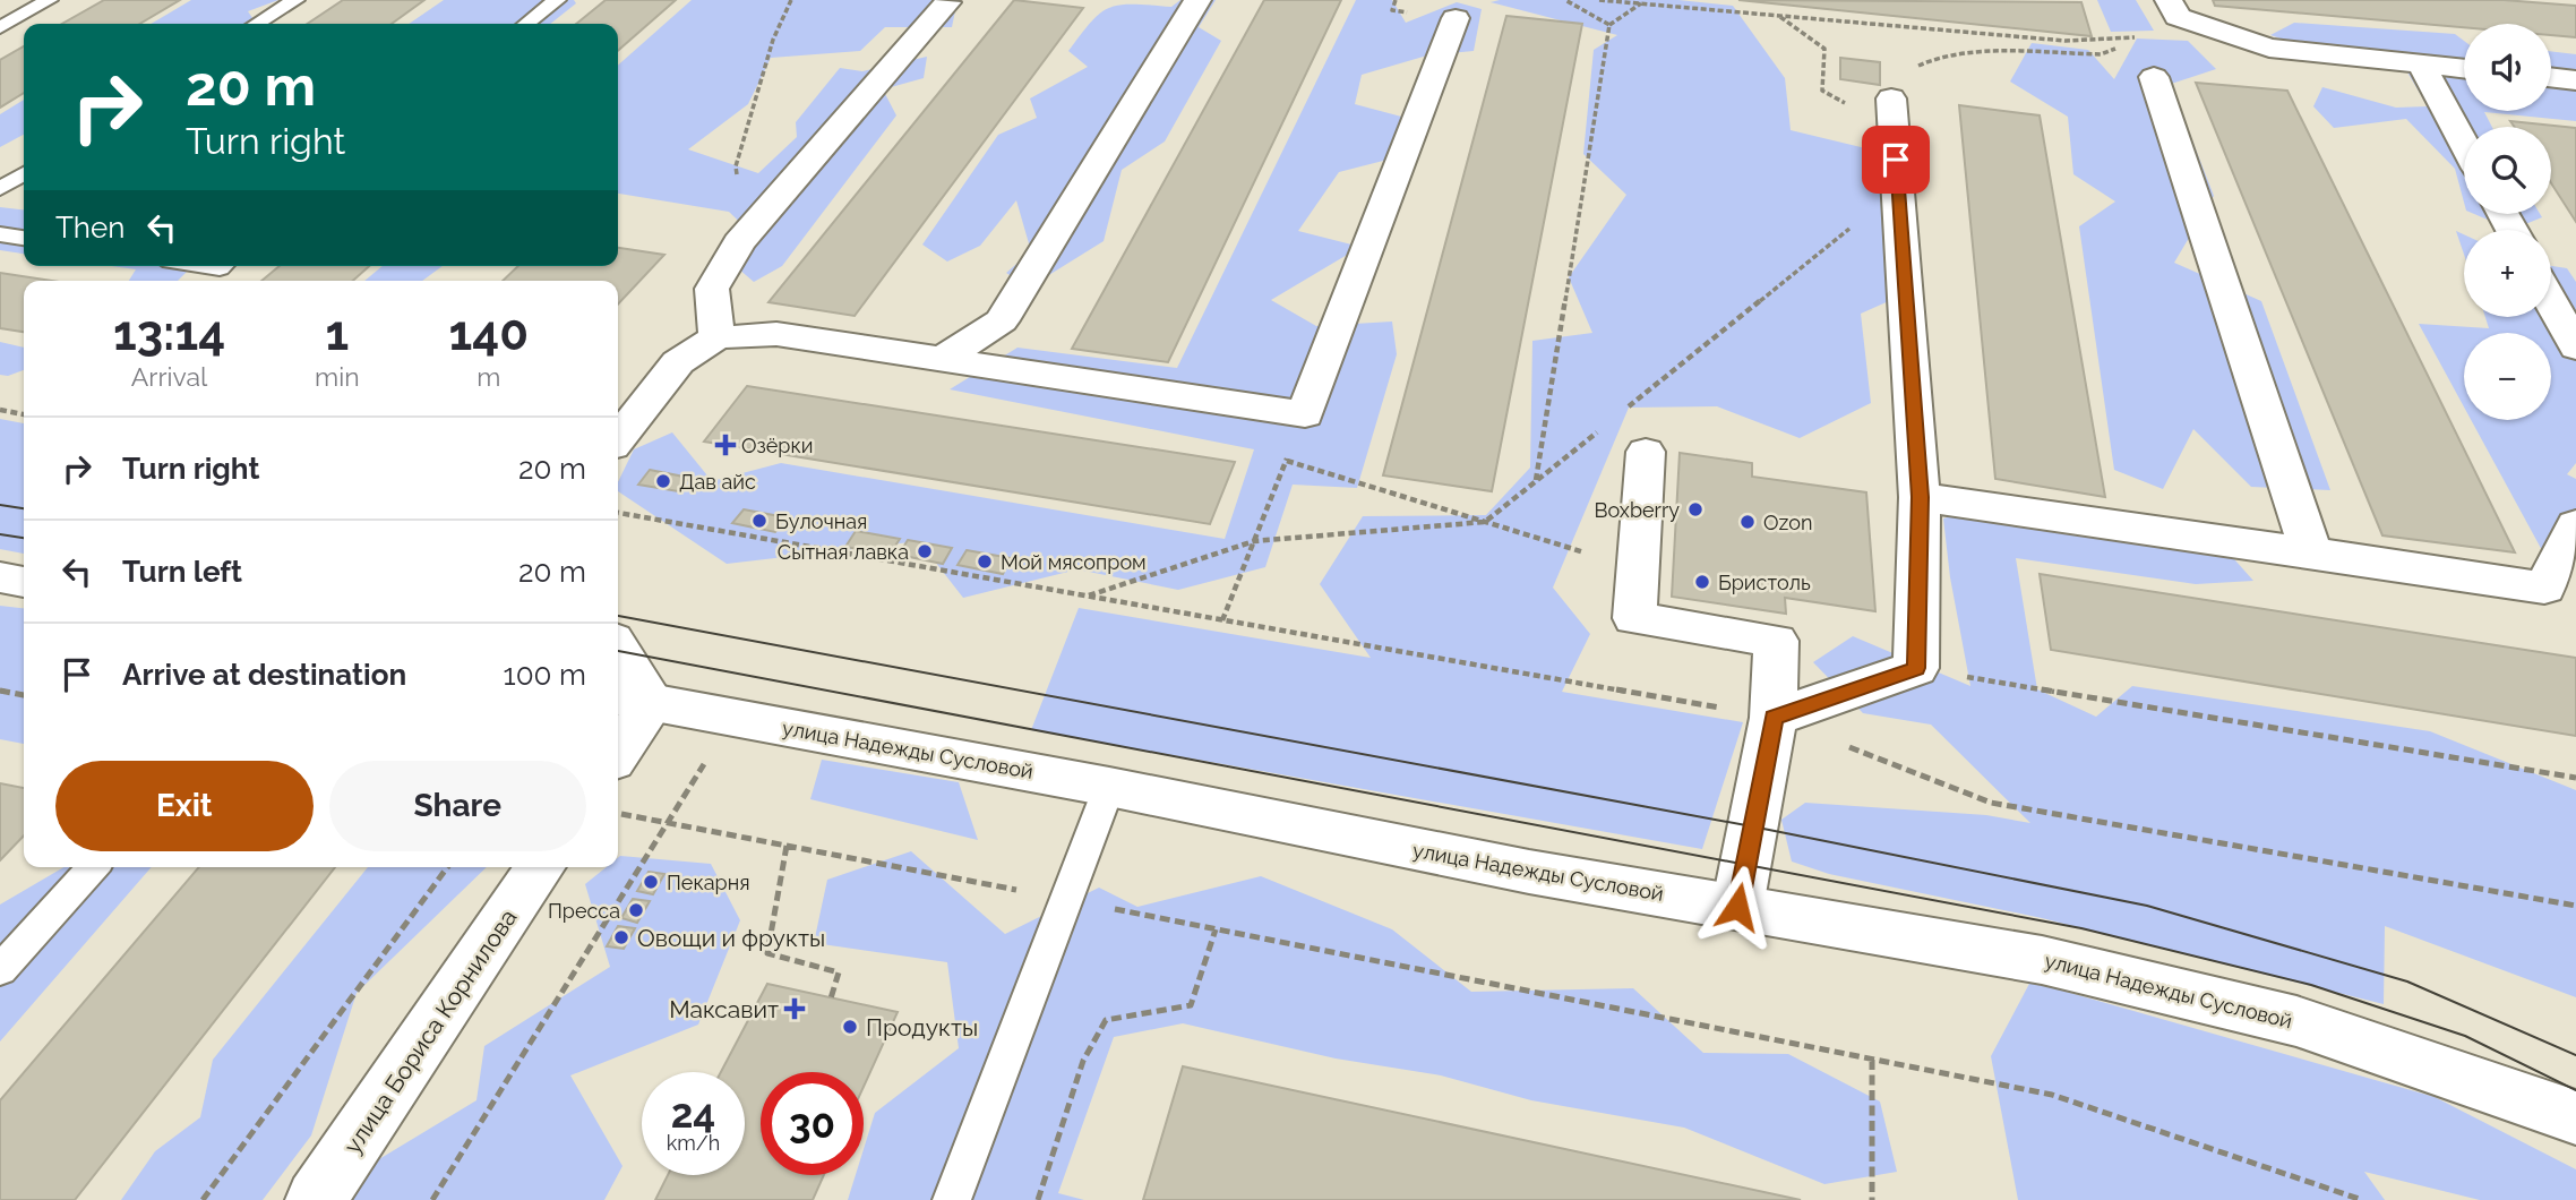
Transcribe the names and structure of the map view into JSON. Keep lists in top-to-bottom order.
{
  "streets": {
    "street": ["улица Надежды Сусловой", "улица Бориса Корнилова"]
  },
  "places": {
    "health": ["Озёрки", "Максавит"],
    "other": [
      "Дав айс",
      "Boxberry",
      "Булочная",
      "Ozon",
      "Сытная лавка",
      "Мой мясопром",
      "Бристоль",
      "Пекарня",
      "Пресса",
      "Овощи и фрукты",
      "Продукты"
    ]
  },
  "page": {
    "map_buttons": ["+", "−"],
    "turn": ["20 m", "Turn right"],
    "then": "Then",
    "eta": [
      "13:14",
      "Arrival",
      "1",
      "min",
      "140",
      "m"
    ],
    "list": [
      {
        "name": "Turn right",
        "value": "20 m"
      },
      {
        "name": "Turn left",
        "value": "20 m"
      },
      {
        "name": "Arrive at destination",
        "value": "100 m"
      }
    ],
    "buttons": ["Exit", "Share"],
    "speed": "24 km/h",
    "limit": "30"
  }
}
